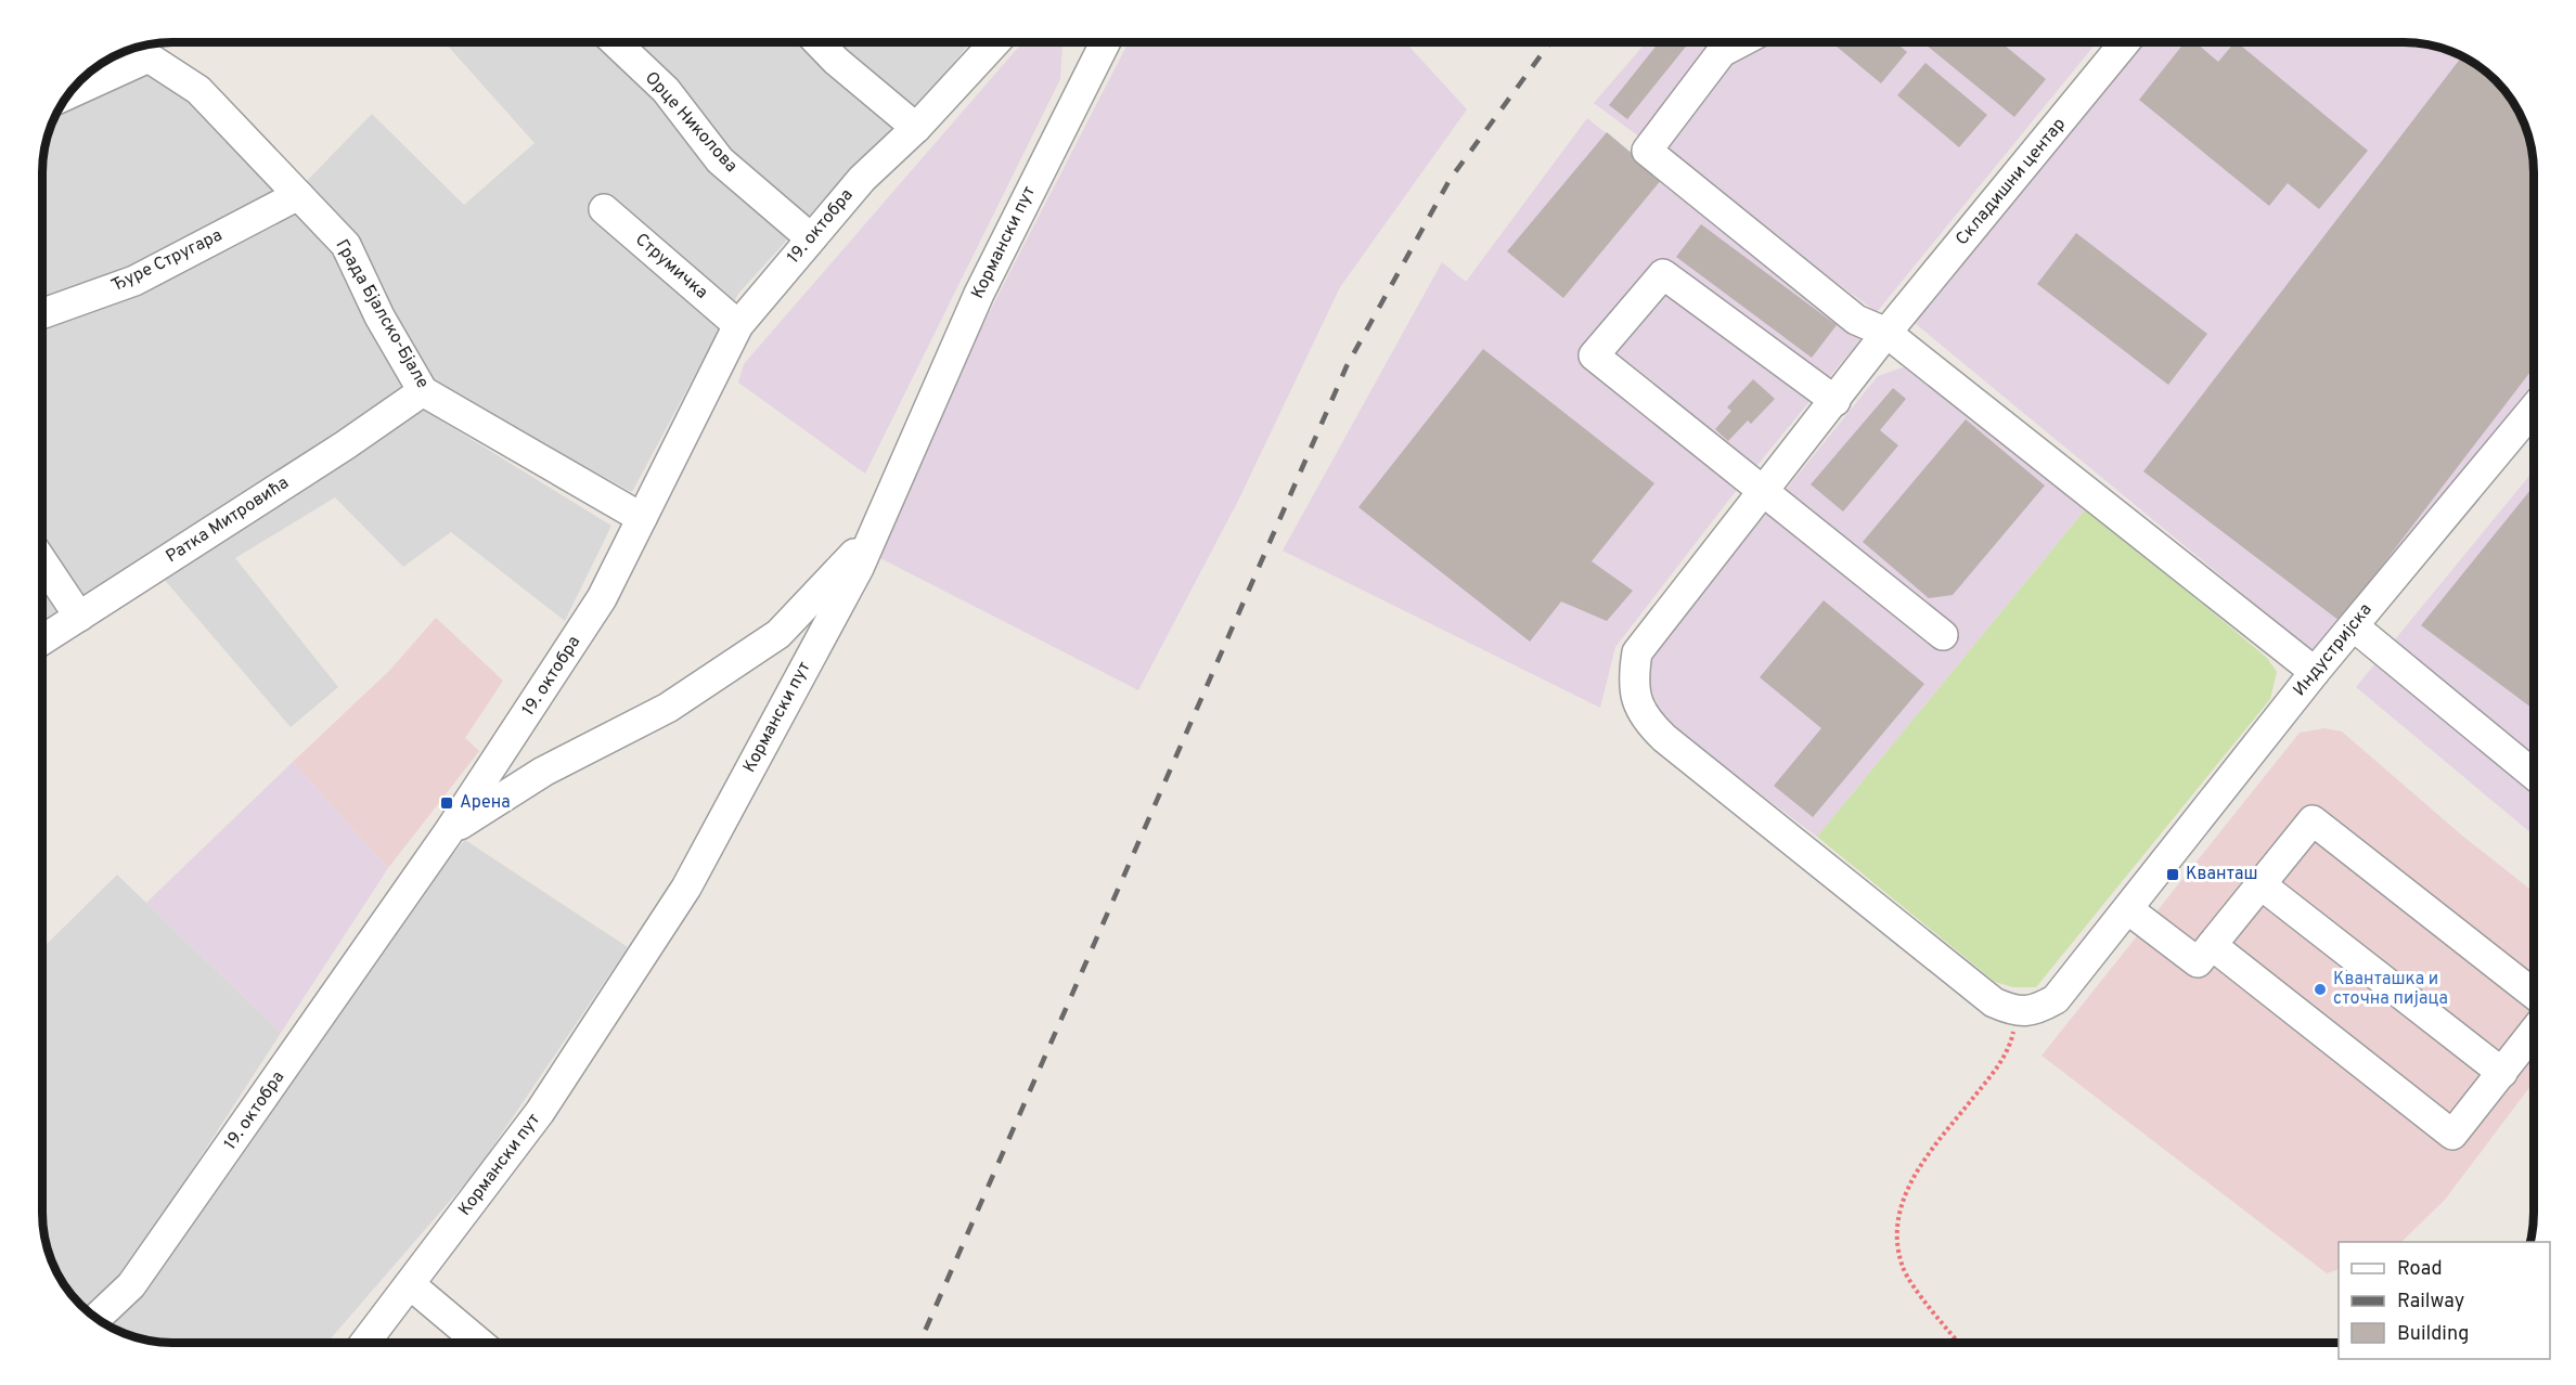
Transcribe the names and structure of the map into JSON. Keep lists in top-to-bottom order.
{
  "streets": {
    "street": [
      "Орце Николова",
      "Складишни центар",
      "19. октобра",
      "Кормански пут",
      "Ђуре Стругара",
      "Струмичка",
      "Града Бјалско-Бјале",
      "Ратка Митровића",
      "Индустријска"
    ]
  },
  "crossings": [
    ["Орце Николова", "19. октобра"],
    ["Складишни центар", "Индустријска"],
    ["19. октобра", "Струмичка"],
    ["19. октобра", "Града Бјалско-Бјале"],
    ["Ђуре Стругара", "Града Бјалско-Бјале"],
    ["Града Бјалско-Бјале", "Ратка Митровића"]
  ],
  "places": {
    "transit": ["Арена", "Кванташ"],
    "other": ["Кванташка и сточна пијаца"]
  },
  "legend": ["Road", "Railway", "Building"]
}
